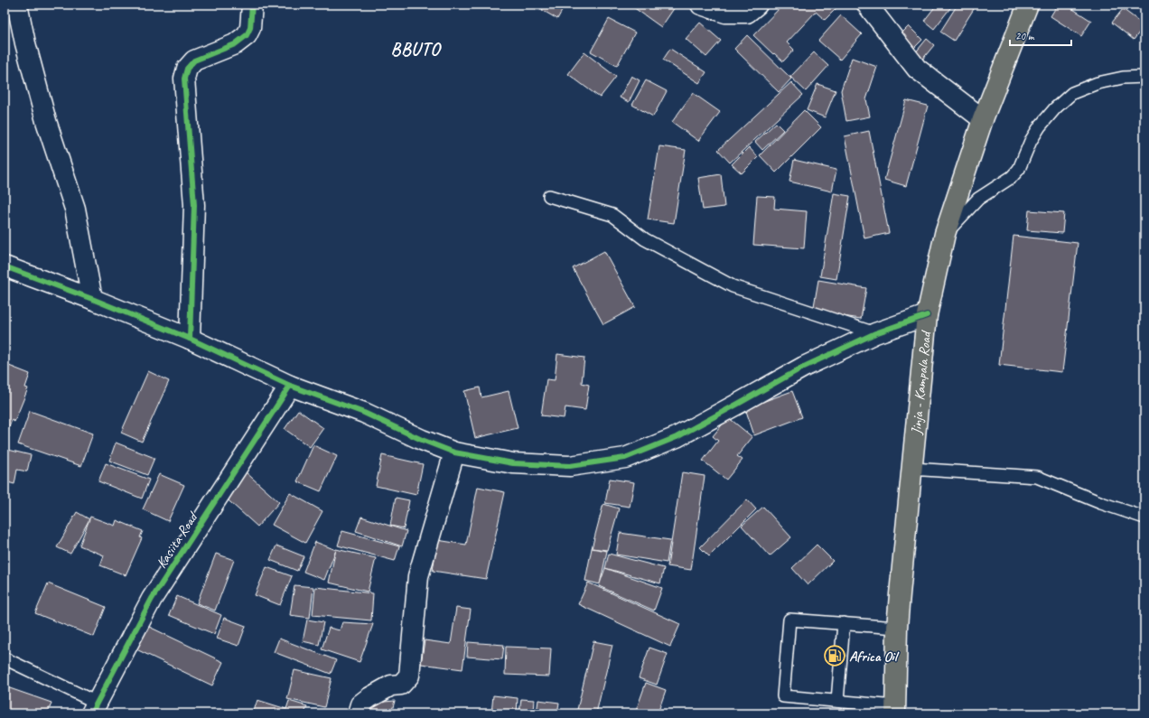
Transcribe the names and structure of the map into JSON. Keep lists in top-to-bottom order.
{
  "streets": {
    "highway": ["Jinja - Kampala Road"],
    "street": ["Kasiita Road"]
  },
  "districts": ["BBUTO"],
  "places": {
    "fuel station": ["Africa Oil"]
  },
  "scale_bar": "20 m"
}
